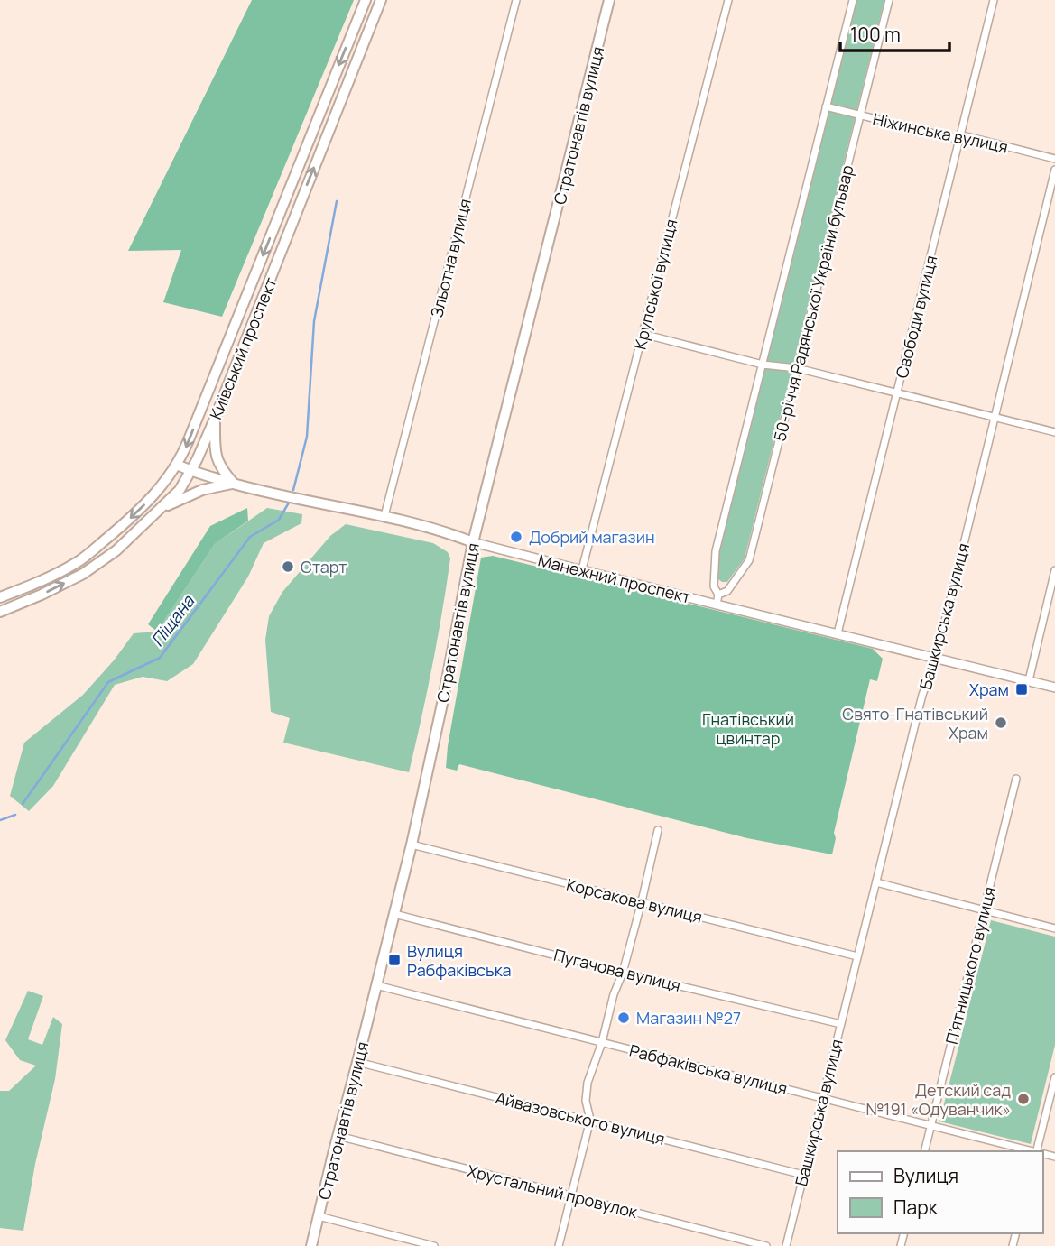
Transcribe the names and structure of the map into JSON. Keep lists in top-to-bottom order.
{
  "streets": {
    "main road": ["Стратонавтів вулиця", "Київський проспект", "Манежний проспект"],
    "street": [
      "Ніжинська вулиця",
      "Зльотна вулиця",
      "Крупської вулиця",
      "50-річчя Радянської України бульвар",
      "Свободи вулиця",
      "Башкирська вулиця",
      "Корсакова вулиця",
      "П’ятницького вулиця",
      "Пугачова вулиця",
      "Рабфаківська вулиця",
      "Айвазовського вулиця",
      "Хрустальний провулок"
    ]
  },
  "crossings": [
    ["Стратонавтів вулиця", "Манежний проспект"],
    ["Стратонавтів вулиця", "Корсакова вулиця"],
    ["Стратонавтів вулиця", "Пугачова вулиця"],
    ["Стратонавтів вулиця", "Рабфаківська вулиця"],
    ["Стратонавтів вулиця", "Айвазовського вулиця"],
    ["Стратонавтів вулиця", "Хрустальний провулок"],
    ["Ніжинська вулиця", "50-річчя Радянської України бульвар"],
    ["Ніжинська вулиця", "Свободи вулиця"],
    ["Зльотна вулиця", "Манежний проспект"],
    ["Крупської вулиця", "Манежний проспект"],
    ["Свободи вулиця", "Манежний проспект"],
    ["Київський проспект", "Манежний проспект"],
    ["Манежний проспект", "Башкирська вулиця"],
    ["Башкирська вулиця", "Корсакова вулиця"],
    ["Башкирська вулиця", "Пугачова вулиця"],
    ["Башкирська вулиця", "Рабфаківська вулиця"],
    ["Башкирська вулиця", "Айвазовського вулиця"],
    ["П’ятницького вулиця", "Рабфаківська вулиця"]
  ],
  "water": ["Піщана"],
  "parks": ["Гнатівський цвинтар"],
  "places": {
    "other": [
      "Добрий магазин",
      "Старт",
      "Свято-Гнатівський Храм",
      "Магазин №27",
      "Детский сад №191 «Одуванчик»"
    ],
    "transit": ["Храм", "Вулиця Рабфаківська"]
  },
  "legend": ["Вулиця", "Парк"],
  "scale_bar": "100 m"
}
